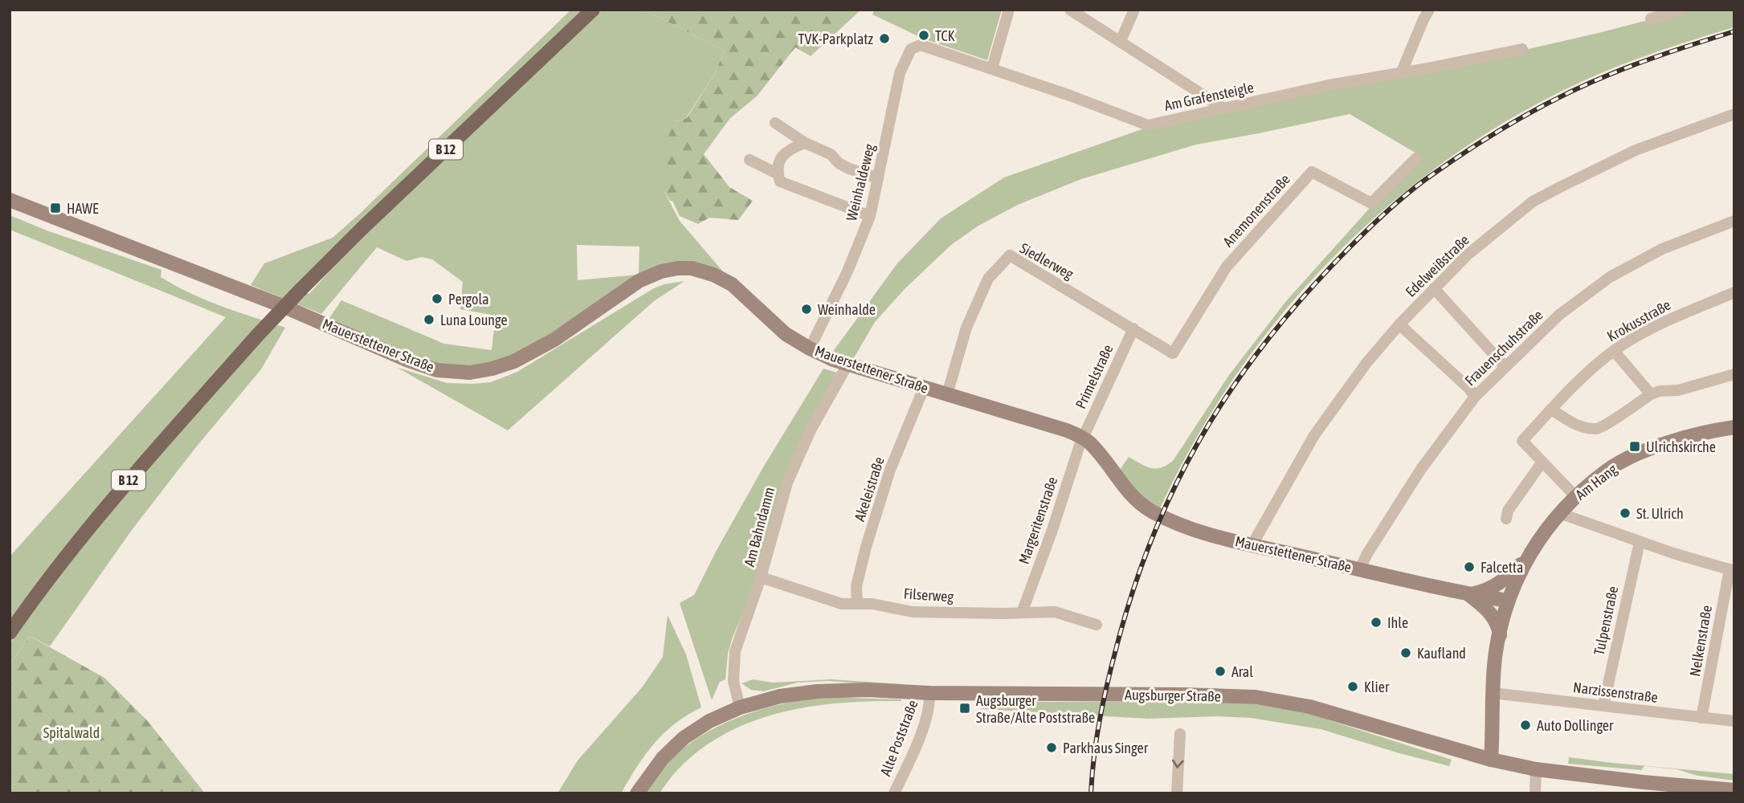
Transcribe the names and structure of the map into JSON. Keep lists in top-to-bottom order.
{
  "streets": {
    "main road": [
      "B 12",
      "Mauerstettener Straße",
      "Am Hang",
      "Augsburger Straße"
    ],
    "street": [
      "Am Grafensteigle",
      "Weinhaldeweg",
      "Anemonenstraße",
      "Siedlerweg",
      "Edelweißstraße",
      "Krokusstraße",
      "Frauenschuhstraße",
      "Primelstraße",
      "Akeleistraße",
      "Margeritenstraße",
      "Am Bahndamm",
      "Filserweg",
      "Tulpenstraße",
      "Nelkenstraße",
      "Narzissenstraße",
      "Alte Poststraße"
    ]
  },
  "crossings": [
    ["Am Grafensteigle", "Weinhaldeweg"],
    ["Weinhaldeweg", "Mauerstettener Straße"],
    ["Anemonenstraße", "Siedlerweg"],
    ["Siedlerweg", "Mauerstettener Straße"],
    ["Siedlerweg", "Primelstraße"],
    ["Edelweißstraße", "Mauerstettener Straße"],
    ["Mauerstettener Straße", "Frauenschuhstraße"],
    ["Mauerstettener Straße", "Primelstraße"],
    ["Mauerstettener Straße", "Am Hang"],
    ["Mauerstettener Straße", "Akeleistraße"],
    ["Mauerstettener Straße", "Margeritenstraße"],
    ["Mauerstettener Straße", "Am Bahndamm"],
    ["Primelstraße", "Margeritenstraße"],
    ["Akeleistraße", "Filserweg"],
    ["Margeritenstraße", "Filserweg"],
    ["Am Bahndamm", "Filserweg"],
    ["Am Bahndamm", "Augsburger Straße"],
    ["Tulpenstraße", "Narzissenstraße"],
    ["Nelkenstraße", "Narzissenstraße"],
    ["Augsburger Straße", "Alte Poststraße"]
  ],
  "parks": ["Spitalwald"],
  "places": {
    "other": [
      "TCK",
      "TVK-Parkplatz",
      "Pergola",
      "Weinhalde",
      "Luna Lounge",
      "St. Ulrich",
      "Falcetta",
      "Ihle",
      "Kaufland",
      "Aral",
      "Klier",
      "Auto Dollinger",
      "Parkhaus Singer"
    ],
    "transit": ["HAWE", "Ulrichskirche", "Augsburger Straße/Alte Poststraße"]
  }
}
